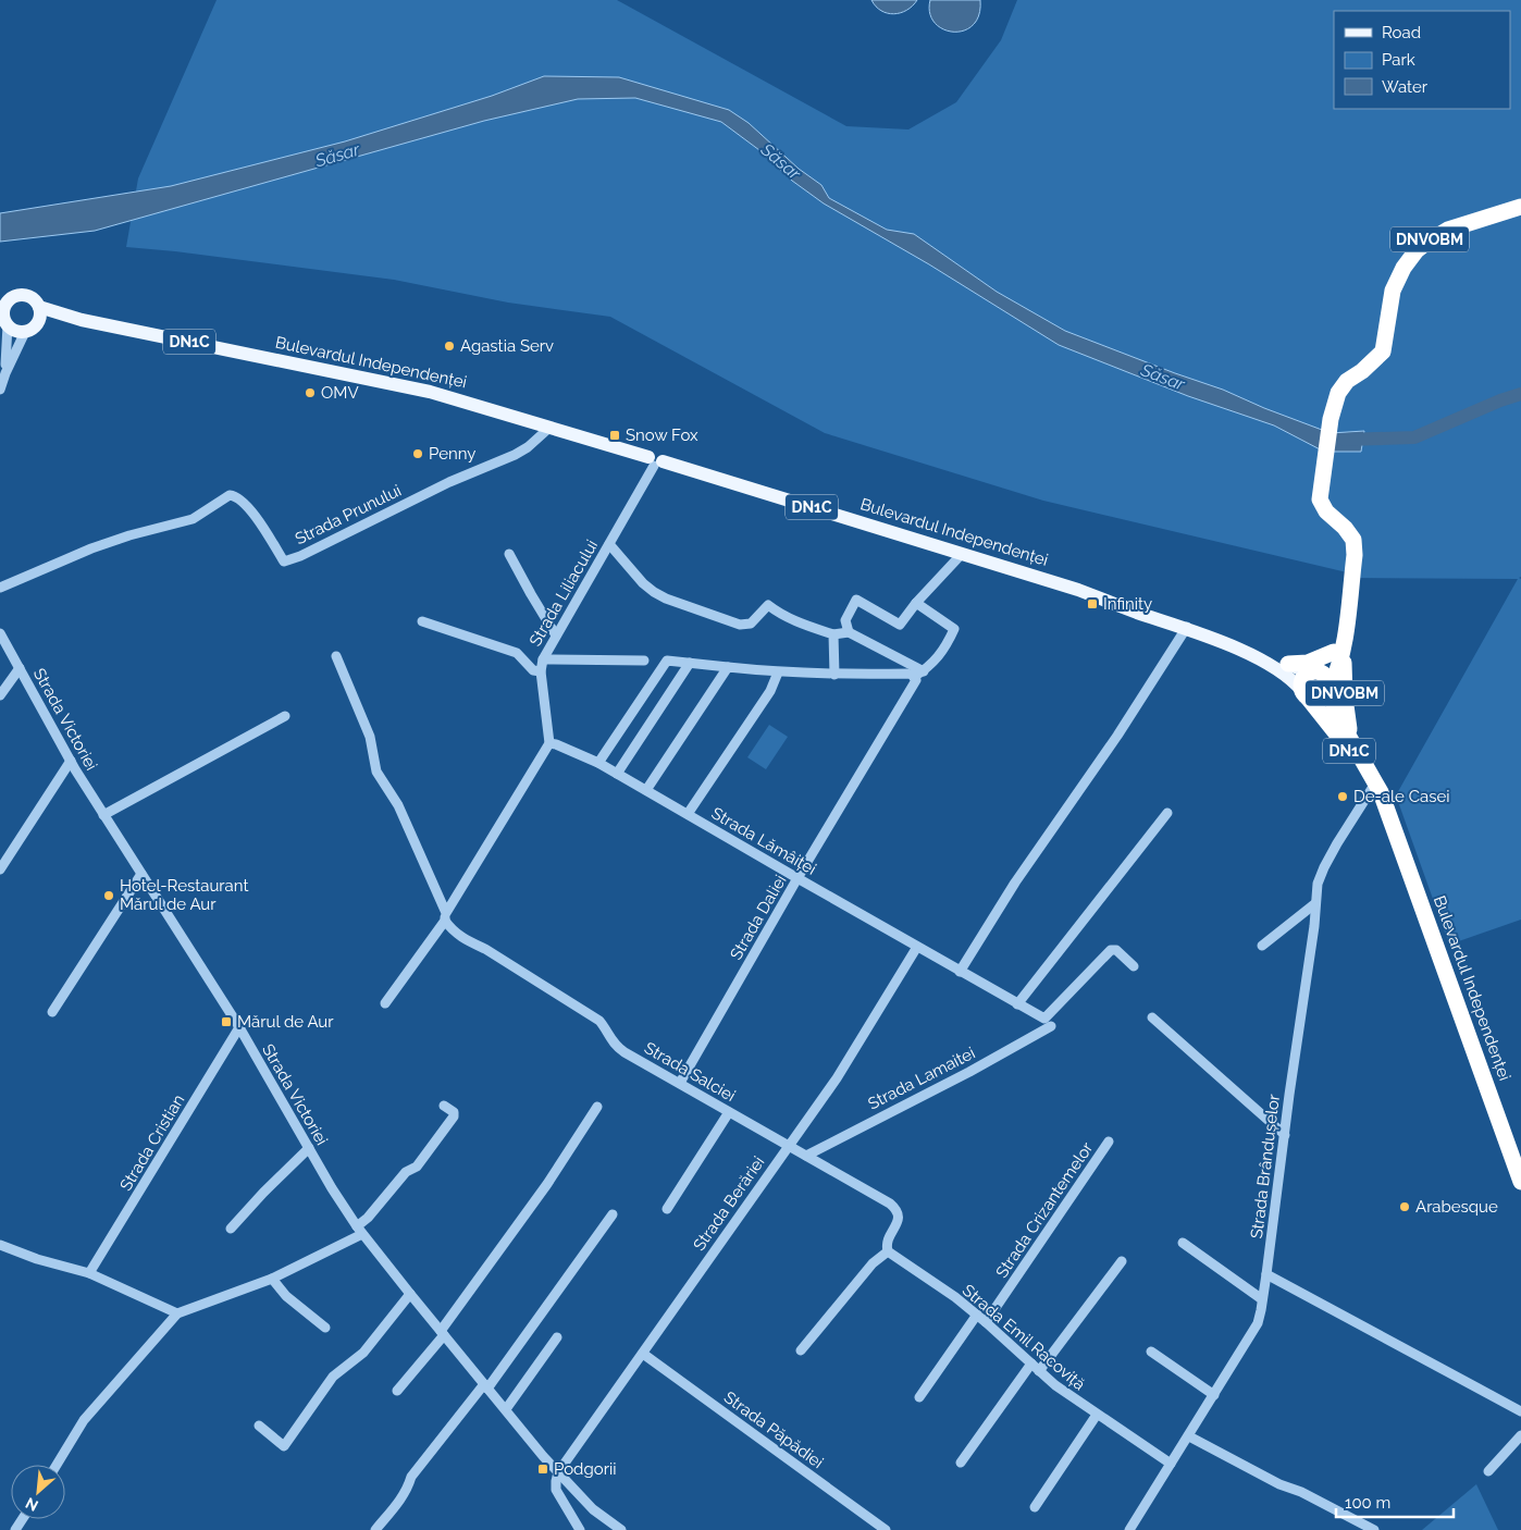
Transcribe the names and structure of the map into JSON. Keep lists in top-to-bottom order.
{
  "streets": {
    "highway": ["DNVOBM", "DN1C", "Bulevardul Independenței"],
    "street": [
      "Strada Prunului",
      "Strada Liliacului",
      "Strada Victoriei",
      "Strada Lămâiței",
      "Strada Daliei",
      "Strada Salciei",
      "Strada Lamaitei",
      "Strada Cristian",
      "Strada Brândușelor",
      "Strada Berăriei",
      "Strada Crizantemelor",
      "Strada Emil Racoviță",
      "Strada Păpădiei"
    ]
  },
  "crossings": [
    ["DNVOBM", "DN1C"],
    ["DNVOBM", "Bulevardul Independenței"],
    ["DN1C", "Bulevardul Independenței"],
    ["Bulevardul Independenței", "Strada Prunului"],
    ["Bulevardul Independenței", "Strada Liliacului"],
    ["Bulevardul Independenței", "Strada Brândușelor"],
    ["Strada Liliacului", "Strada Lămâiței"],
    ["Strada Victoriei", "Strada Cristian"],
    ["Strada Victoriei", "Strada Berăriei"],
    ["Strada Lămâiței", "Strada Daliei"],
    ["Strada Lămâiței", "Strada Lamaitei"],
    ["Strada Lămâiței", "Strada Berăriei"],
    ["Strada Daliei", "Strada Salciei"],
    ["Strada Salciei", "Strada Lamaitei"],
    ["Strada Salciei", "Strada Berăriei"],
    ["Strada Salciei", "Strada Emil Racoviță"],
    ["Strada Brândușelor", "Strada Emil Racoviță"],
    ["Strada Berăriei", "Strada Păpădiei"],
    ["Strada Crizantemelor", "Strada Emil Racoviță"]
  ],
  "water": ["Săsar"],
  "places": {
    "other": [
      "Agastia Serv",
      "OMV",
      "Penny",
      "De-ale Casei",
      "Hotel-Restaurant Mărul de Aur",
      "Arabesque"
    ],
    "transit": [
      "Snow Fox",
      "Infinity",
      "Mărul de Aur",
      "Podgorii"
    ]
  },
  "legend": ["Road", "Park", "Water"],
  "scale_bar": "100 m",
  "north": "bottom left"
}
